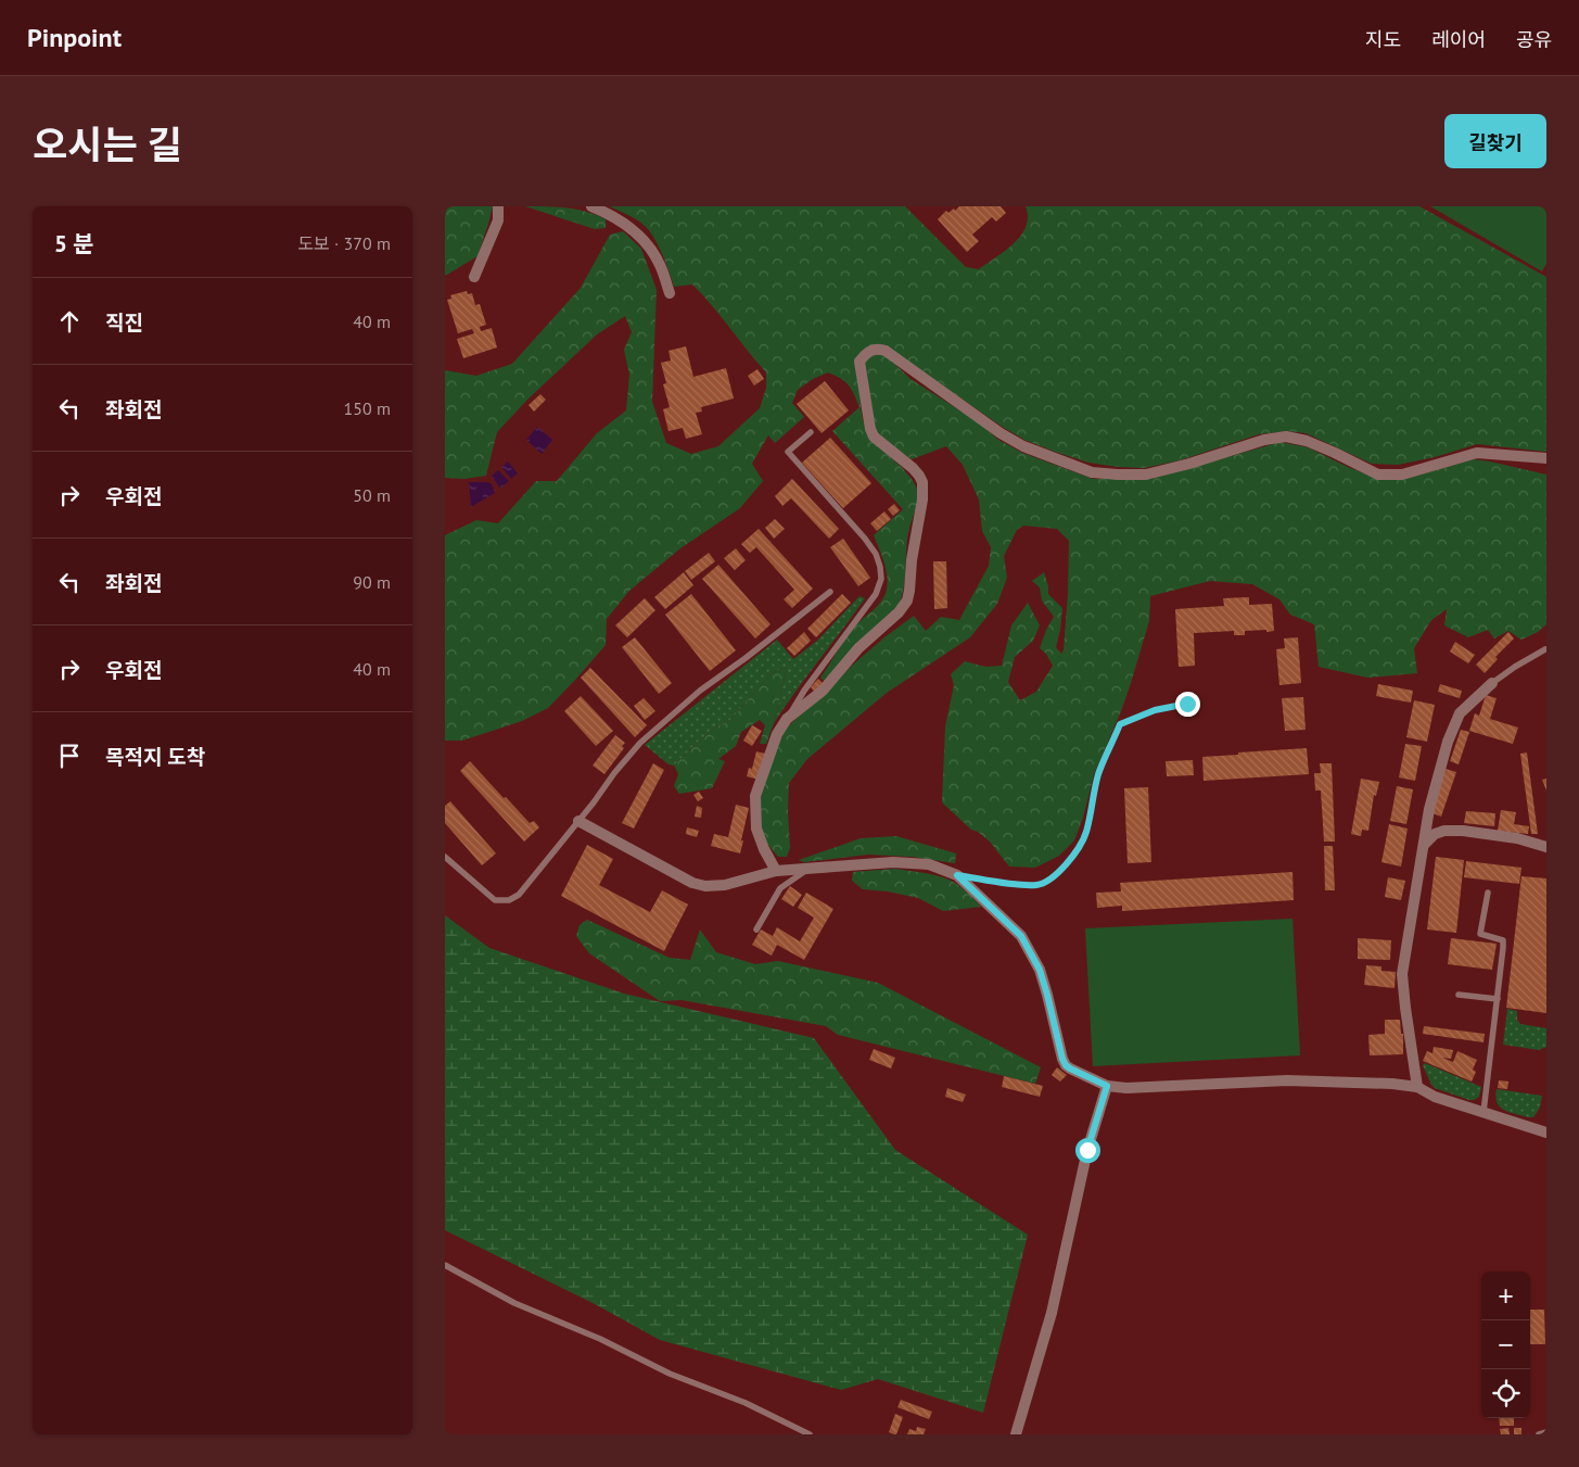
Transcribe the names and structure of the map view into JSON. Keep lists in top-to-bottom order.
{
  "page": {
    "header": "Pinpoint",
    "nav": ["지도", "레이어", "공유"],
    "title": "오시는 길",
    "buttons": "길찾기",
    "heading": ["5 분", "도보 · 370 m"],
    "list": [
      ["직진", "40 m"],
      ["좌회전", "150 m"],
      ["우회전", "50 m"],
      ["좌회전", "90 m"],
      ["우회전", "40 m"],
      "목적지 도착"
    ],
    "map_buttons": ["+", "−"]
  }
}
